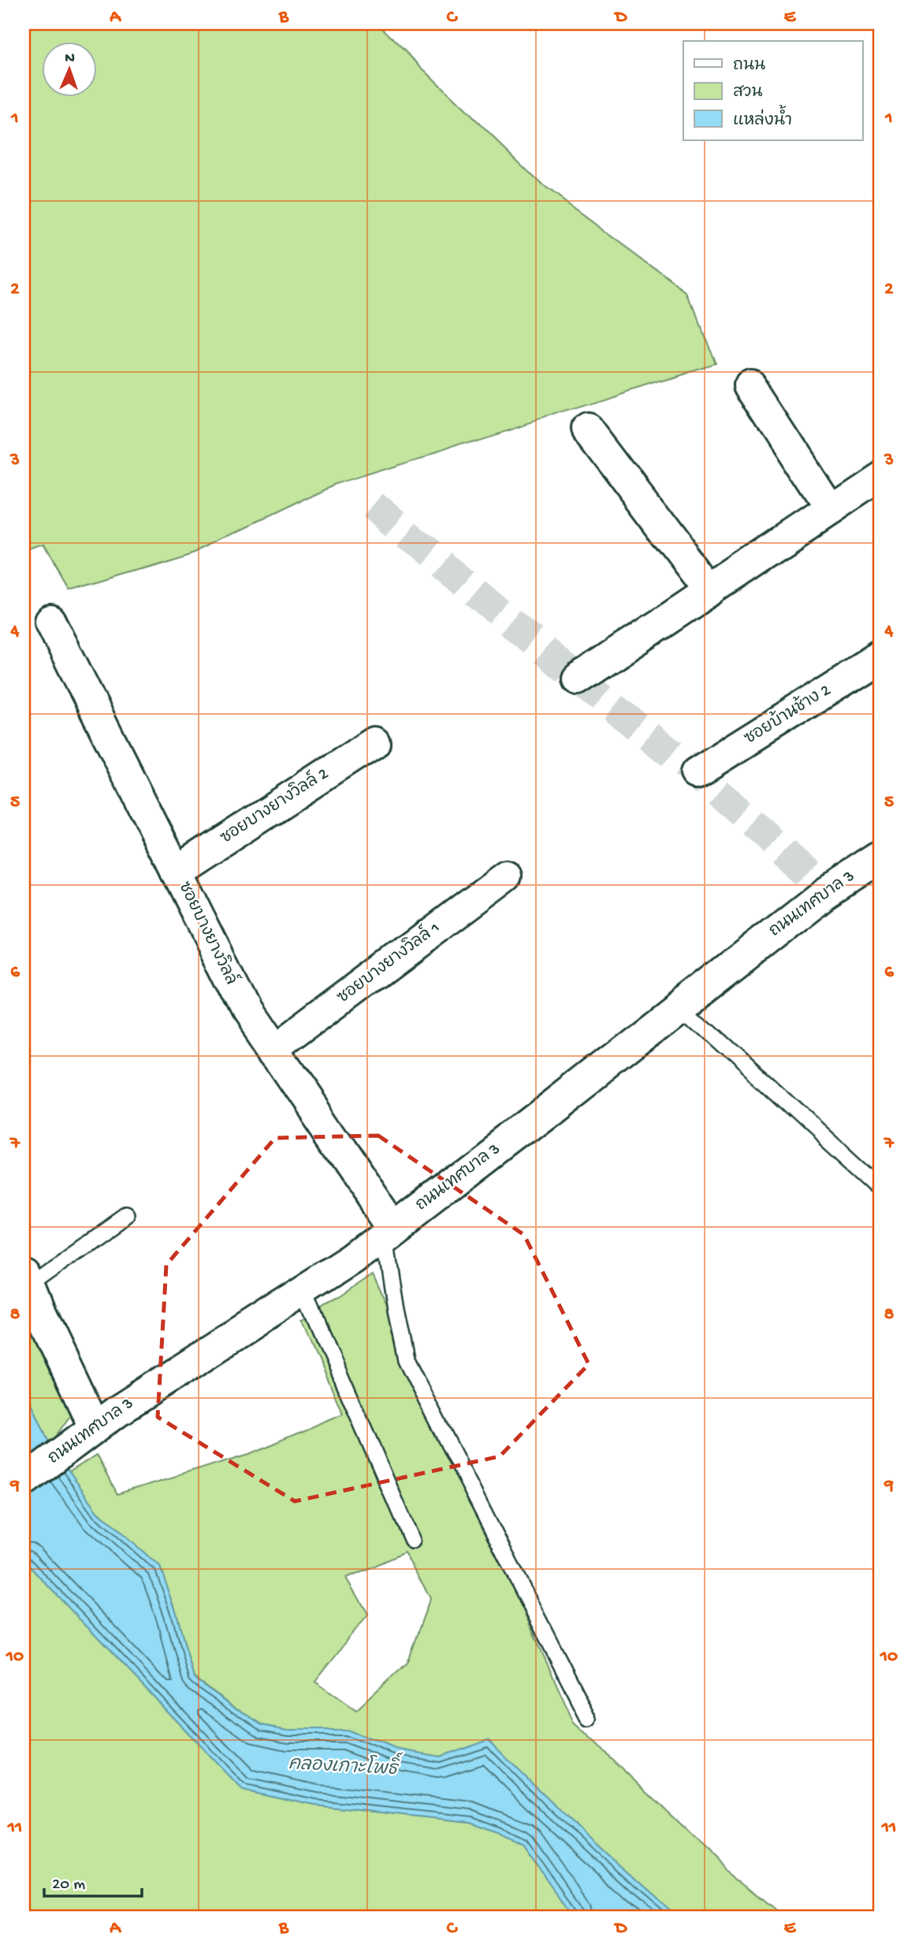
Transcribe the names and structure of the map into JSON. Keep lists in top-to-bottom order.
{
  "streets": {
    "street": [
      "ซอยบ้านช้าง 2",
      "ซอยบางยางวิลล์ 2",
      "ถนนเทศบาล 3",
      "ซอยบางยางวิลล์",
      "ซอยบางยางวิลล์ 1"
    ]
  },
  "crossings": [
    ["ซอยบางยางวิลล์ 2", "ซอยบางยางวิลล์"],
    ["ถนนเทศบาล 3", "ซอยบางยางวิลล์"],
    ["ซอยบางยางวิลล์", "ซอยบางยางวิลล์ 1"]
  ],
  "water": ["คลองเกาะโพธิ์"],
  "legend": ["ถนน", "สวน", "แหล่งน้ำ"],
  "scale_bar": "20 m",
  "north": "top",
  "grid": {
    "columns": [
      "A",
      "B",
      "C",
      "D",
      "E"
    ],
    "rows": [
      "1",
      "2",
      "3",
      "4",
      "5",
      "6",
      "7",
      "8",
      "9",
      "10",
      "11"
    ]
  }
}
